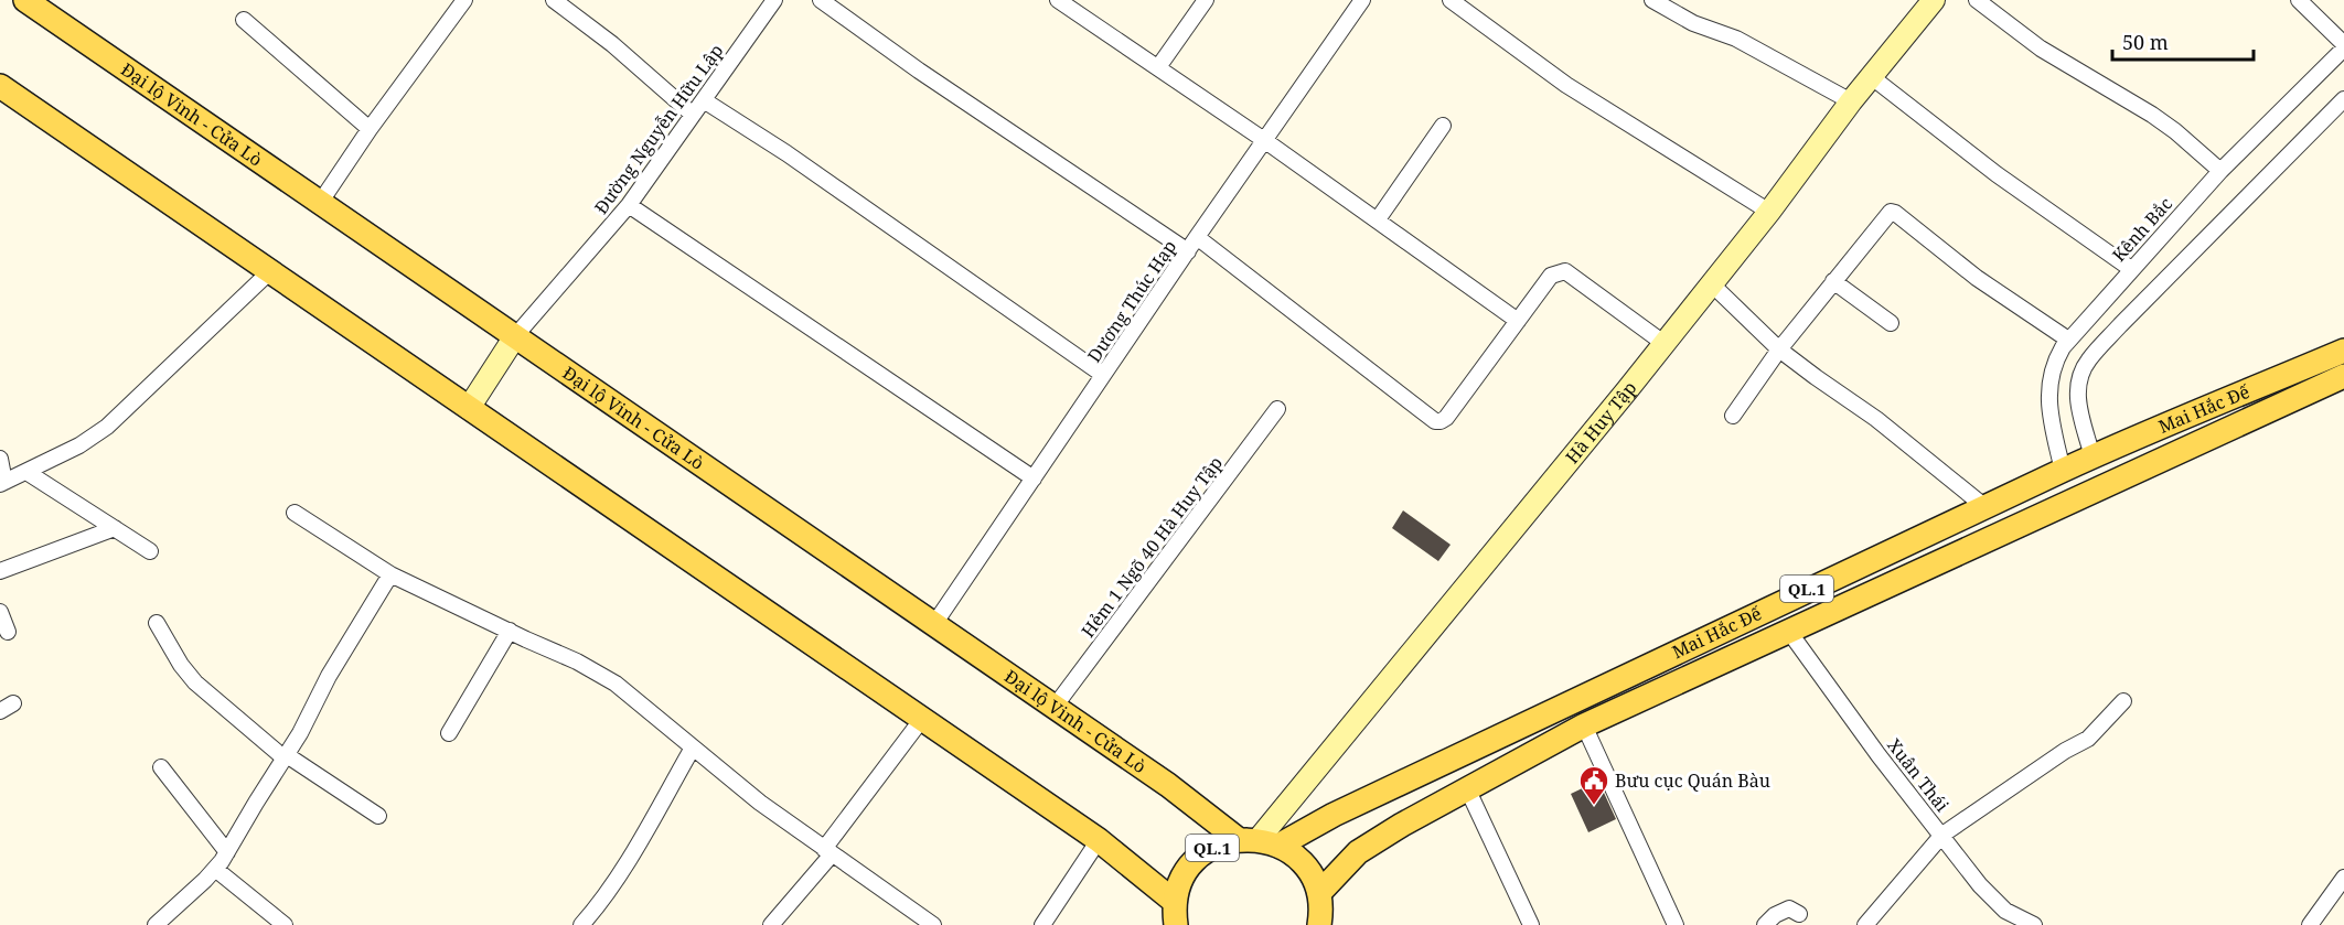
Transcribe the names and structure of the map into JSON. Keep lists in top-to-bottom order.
{
  "streets": {
    "main road": [
      "Đại lộ Vinh - Cửa Lò",
      "Mai Hắc Đế",
      "Hà Huy Tập",
      "QL.1"
    ],
    "street": [
      "Đường Nguyễn Hữu Lập",
      "Kênh Bắc",
      "Dương Thúc Hạp",
      "Hẻm 1 Ngõ 40 Hà Huy Tập",
      "Xuân Thái"
    ]
  },
  "crossings": [
    ["Đại lộ Vinh - Cửa Lò", "Đường Nguyễn Hữu Lập"],
    ["Đại lộ Vinh - Cửa Lò", "Dương Thúc Hạp"],
    ["Đại lộ Vinh - Cửa Lò", "Mai Hắc Đế"],
    ["Đại lộ Vinh - Cửa Lò", "Hà Huy Tập"],
    ["Đại lộ Vinh - Cửa Lò", "Hẻm 1 Ngõ 40 Hà Huy Tập"],
    ["Đại lộ Vinh - Cửa Lò", "QL.1"],
    ["Kênh Bắc", "Mai Hắc Đế"],
    ["Mai Hắc Đế", "Hà Huy Tập"],
    ["Mai Hắc Đế", "QL.1"],
    ["Mai Hắc Đế", "Xuân Thái"],
    ["Hà Huy Tập", "QL.1"]
  ],
  "places": {
    "public building": ["Bưu cục Quán Bàu"]
  },
  "scale_bar": "50 m"
}
